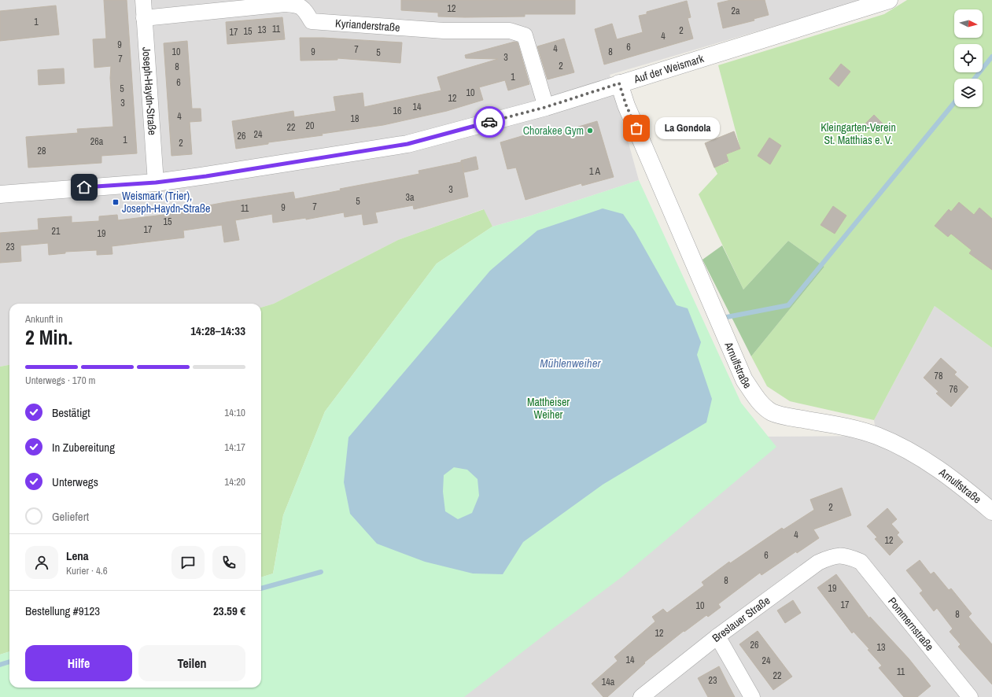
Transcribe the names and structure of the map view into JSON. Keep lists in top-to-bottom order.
{
  "streets": {
    "street": [
      "Kyrianderstraße",
      "Auf der Weismark",
      "Joseph-Haydn-Straße",
      "Arnulfstraße",
      "Breslauer Straße",
      "Pommernstraße"
    ]
  },
  "crossings": [
    ["Kyrianderstraße", "Auf der Weismark"],
    ["Kyrianderstraße", "Joseph-Haydn-Straße"],
    ["Auf der Weismark", "Joseph-Haydn-Straße"],
    ["Auf der Weismark", "Arnulfstraße"],
    ["Breslauer Straße", "Pommernstraße"]
  ],
  "water": ["Mühlenweiher"],
  "parks": ["Kleingarten-Verein St. Matthias e. V.", "Mattheiser Weiher"],
  "places": {
    "other": ["La Gondola", "Chorakee Gym"],
    "transit": ["Weismark (Trier), Joseph-Haydn-Straße"]
  },
  "house_numbers": [
    "12",
    "2a",
    "1",
    "11",
    "13",
    "2",
    "15",
    "17",
    "4",
    "9",
    "6",
    "4",
    "7",
    "10",
    "9",
    "8",
    "5",
    "3",
    "7",
    "2",
    "8",
    "1",
    "6",
    "5",
    "10",
    "12",
    "3",
    "14",
    "16",
    "4",
    "18",
    "20",
    "22",
    "24",
    "26",
    "1",
    "26a",
    "2",
    "28",
    "1 A",
    "3",
    "3a",
    "5",
    "7",
    "9",
    "11",
    "15",
    "17",
    "21",
    "19",
    "23",
    "78",
    "76",
    "2",
    "4",
    "12",
    "6",
    "8",
    "19",
    "17",
    "10",
    "8",
    "12",
    "26",
    "13",
    "14",
    "24",
    "11",
    "22",
    "23",
    "14a"
  ],
  "north": "right",
  "page": {
    "bubble": "La Gondola",
    "heading": ["2 Min.", "Ankunft in", "14:28–14:33"],
    "panel": [
      "Lena",
      "Kurier · 4.6",
      "Bestellung #9123",
      "23.59 €"
    ],
    "bar": "Unterwegs · 170 m",
    "list": [
      ["Bestätigt", "14:10"],
      ["In Zubereitung", "14:17"],
      ["Unterwegs", "14:20"],
      "Geliefert"
    ],
    "buttons": ["Hilfe", "Teilen"]
  }
}
